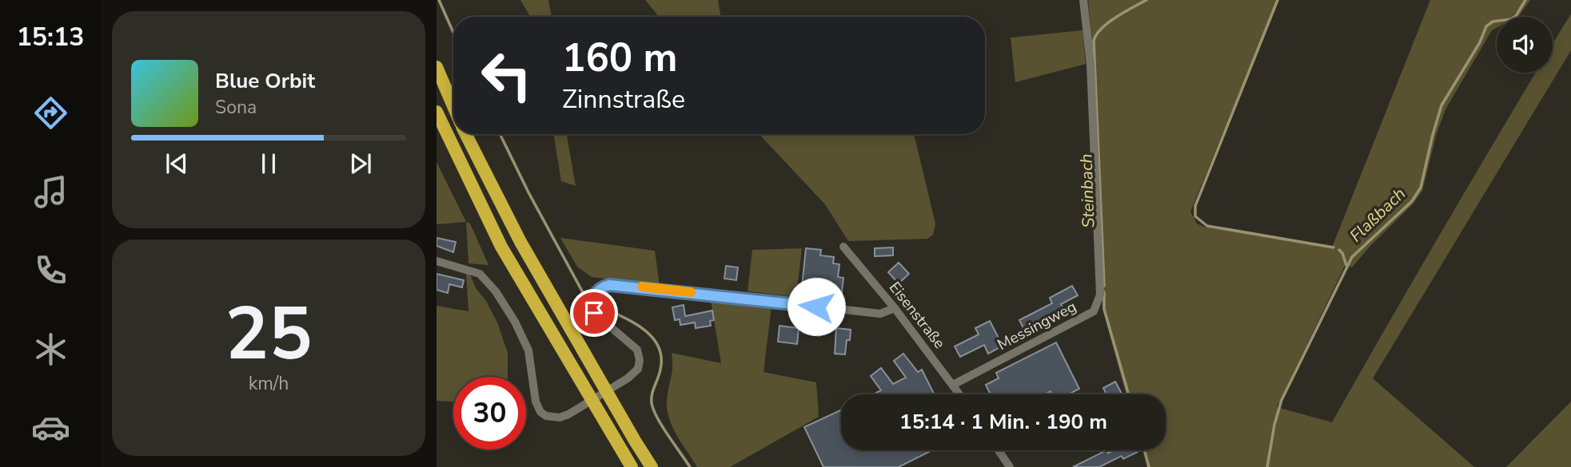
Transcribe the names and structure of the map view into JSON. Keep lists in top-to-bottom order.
{
  "streets": {
    "street": ["Eisenstraße", "Messingweg"]
  },
  "crossings": [
    ["Eisenstraße", "Messingweg"]
  ],
  "water": ["Steinbach", "Flaßbach"],
  "page": {
    "tabs": "15:13",
    "turn": ["160 m", "Zinnstraße"],
    "song": ["Blue Orbit", "Sona"],
    "tile": ["25", "km/h"],
    "limit": "30",
    "trip": "15:14 · 1 Min. · 190 m"
  }
}
